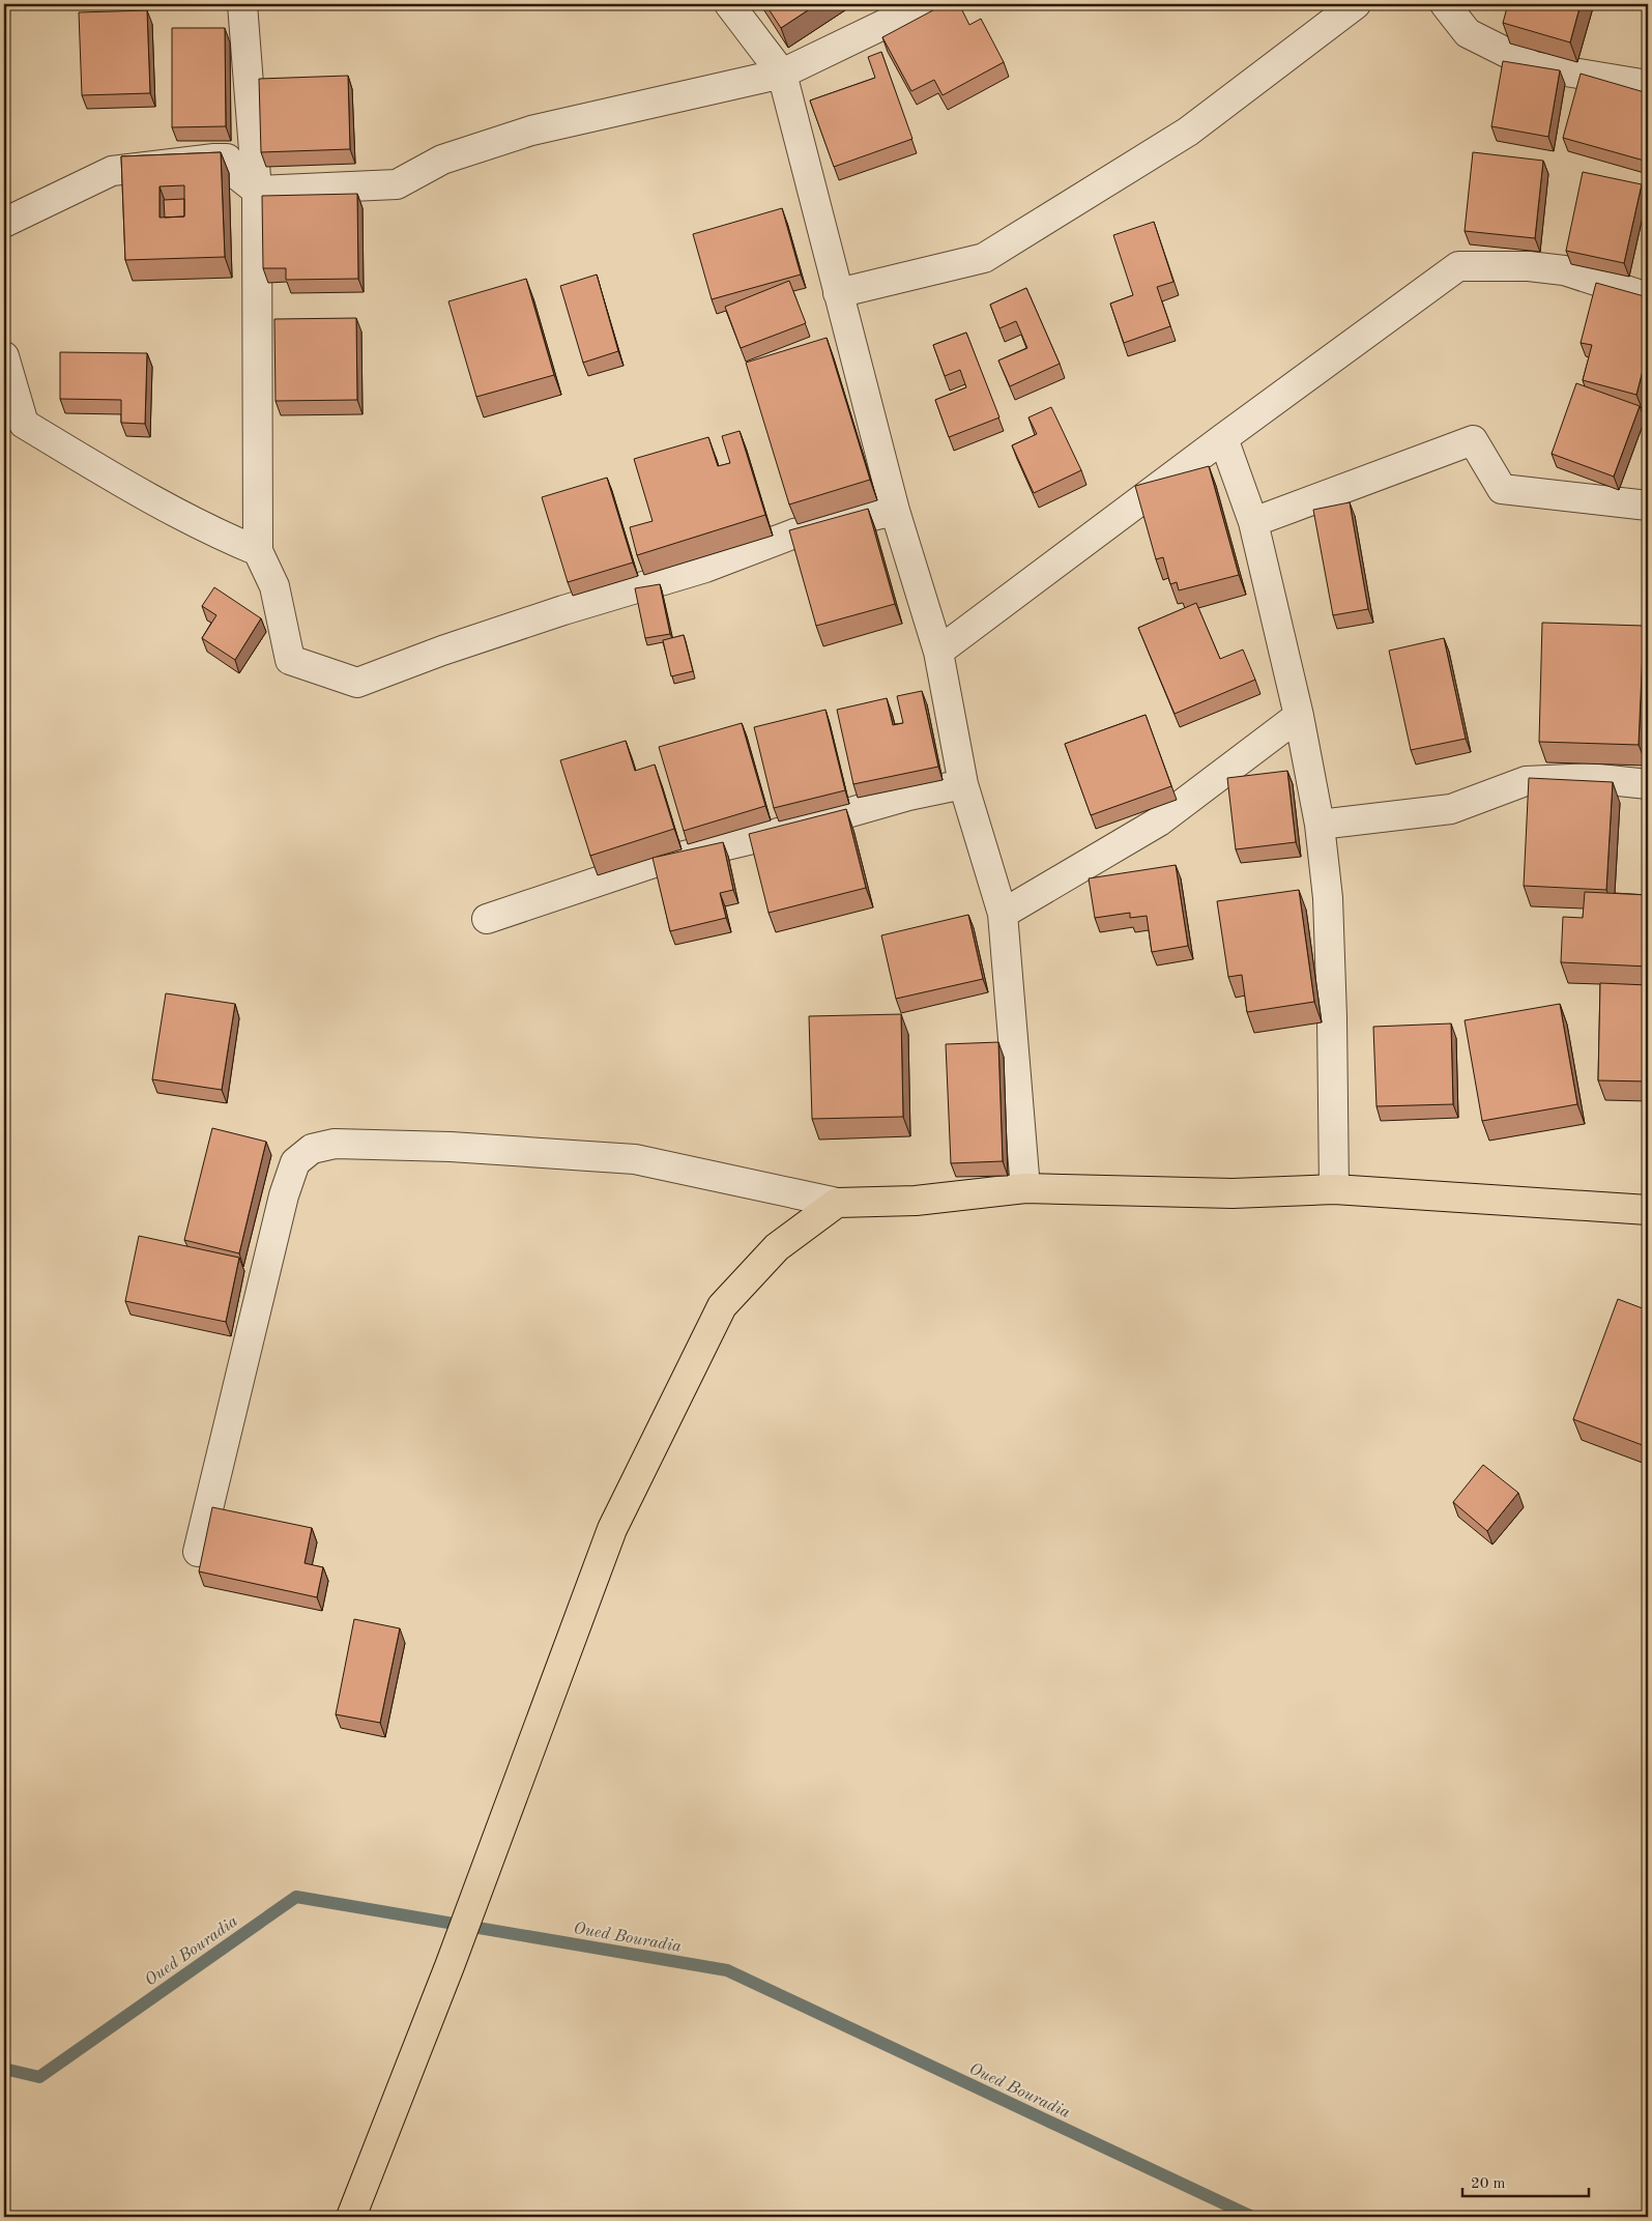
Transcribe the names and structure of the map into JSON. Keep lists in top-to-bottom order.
{
  "water": ["Oued Bouradia"],
  "scale_bar": "20 m"
}
